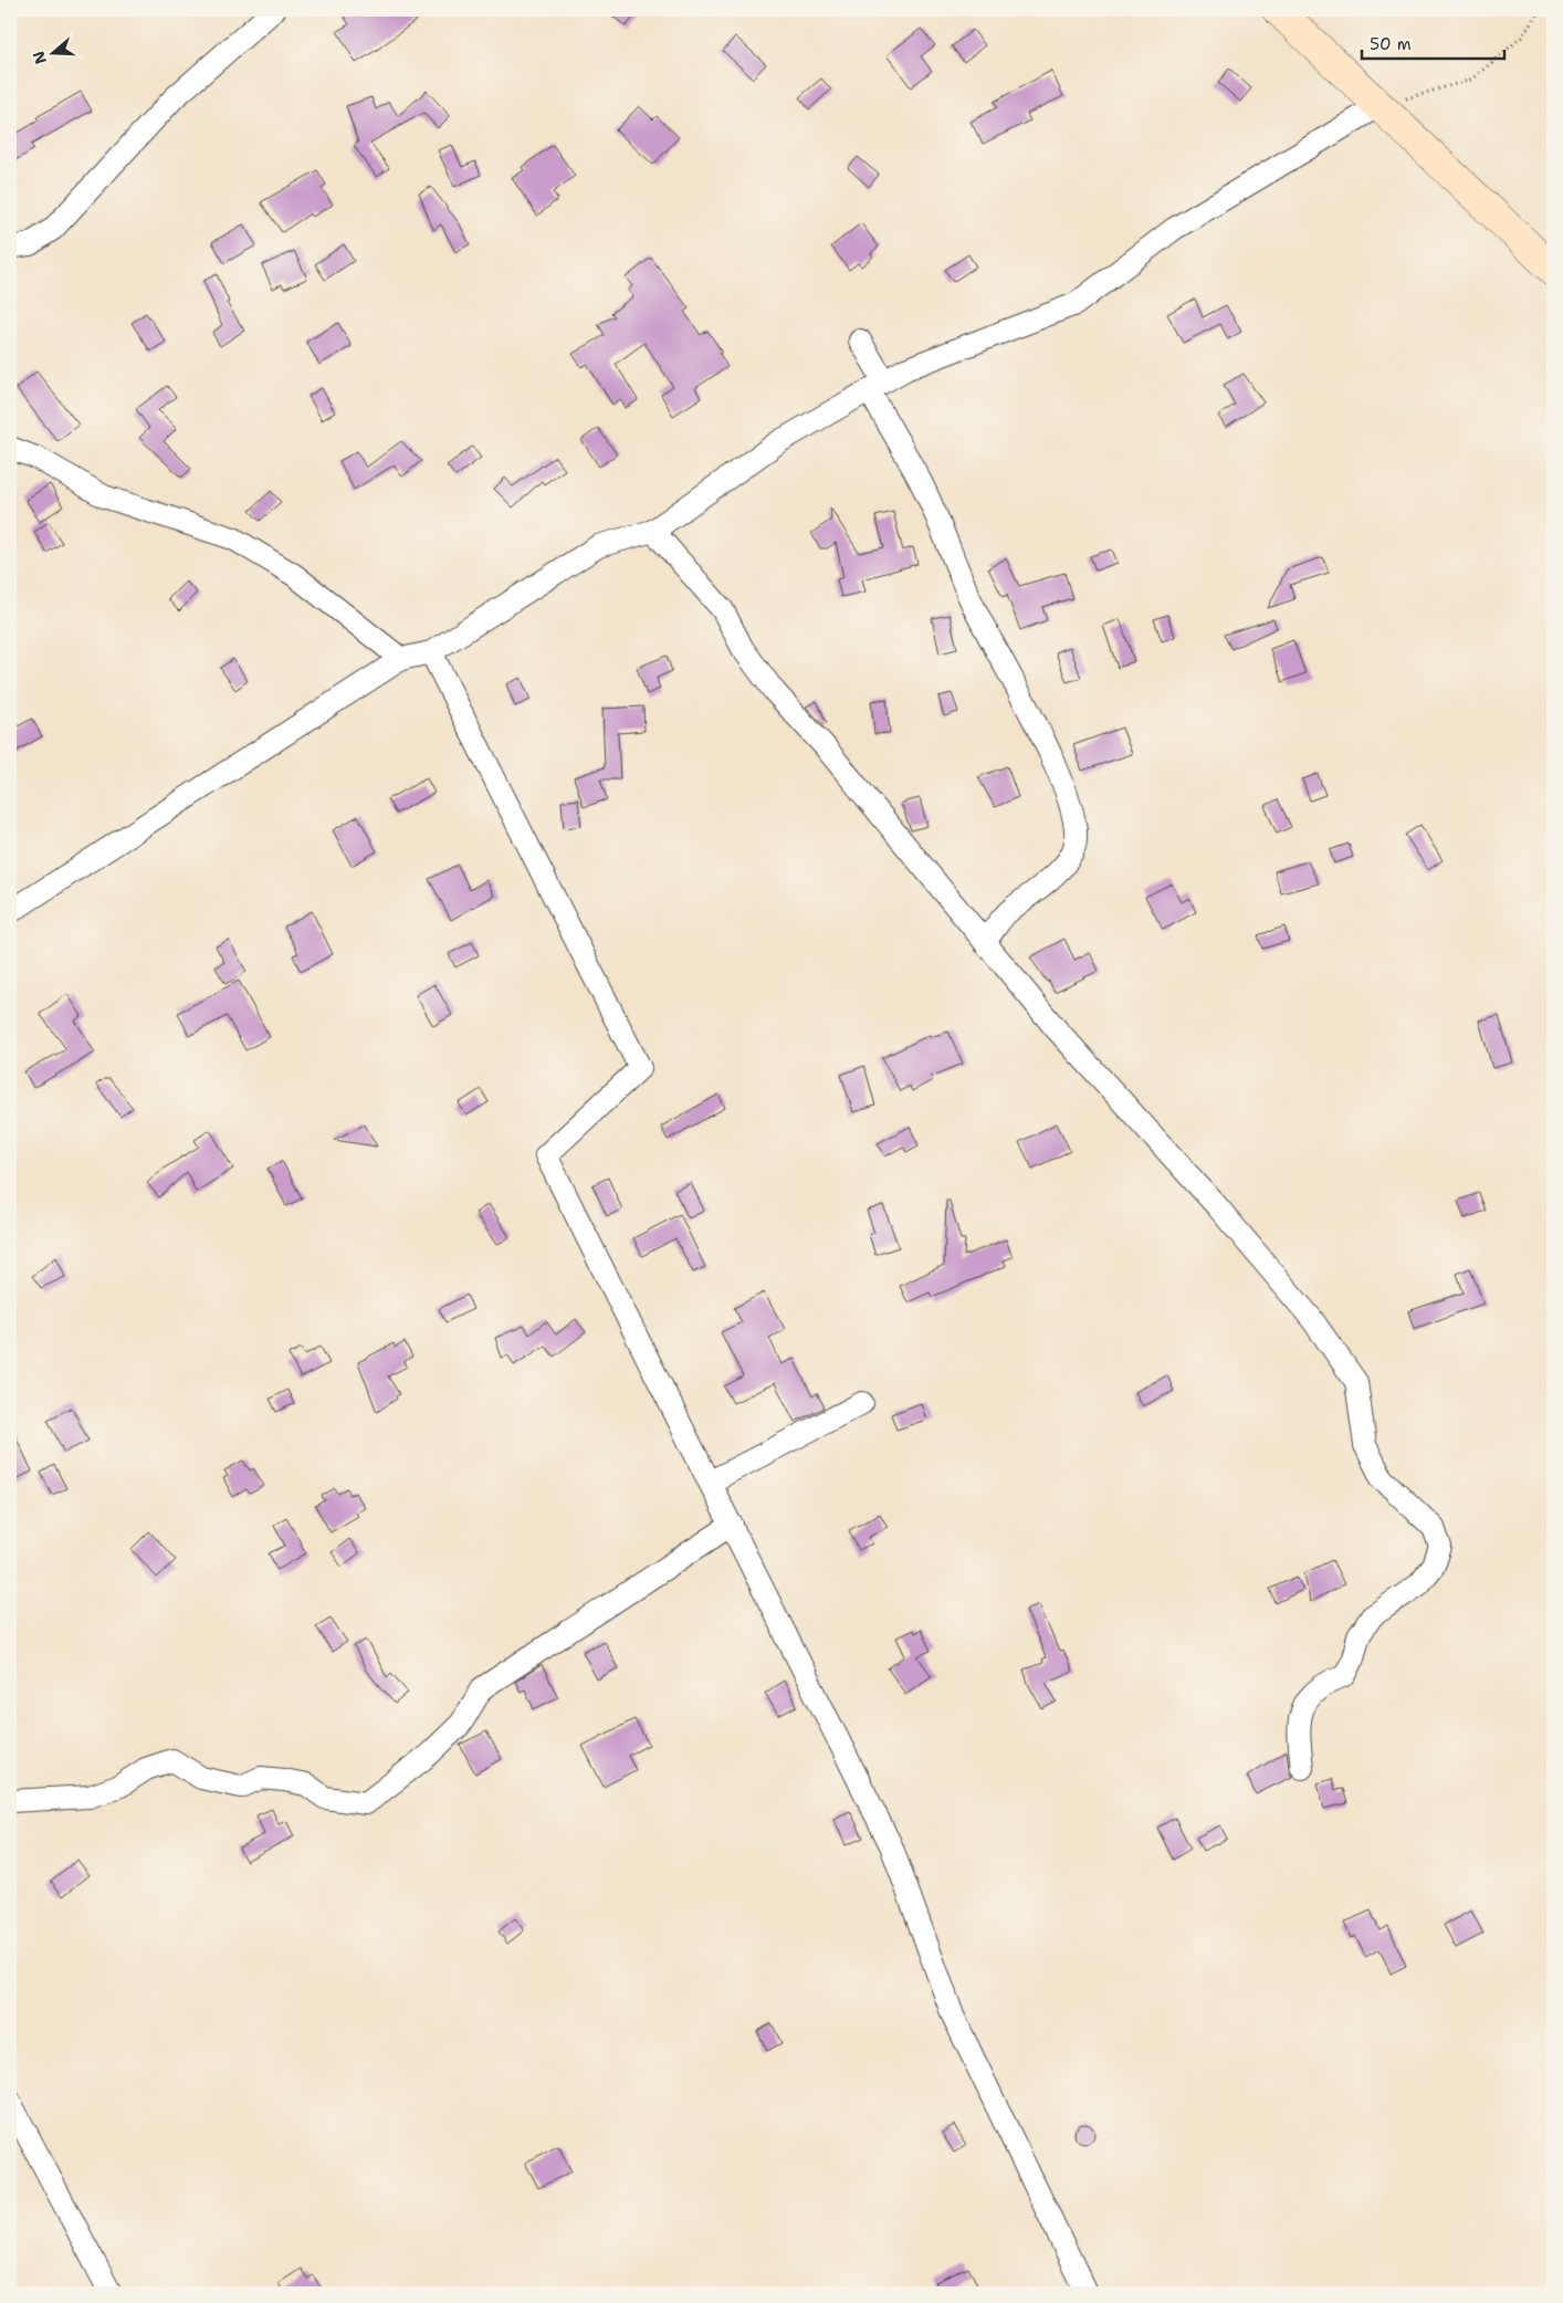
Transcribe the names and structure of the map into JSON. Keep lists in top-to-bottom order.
{
  "scale_bar": "50 m",
  "north": "left"
}
